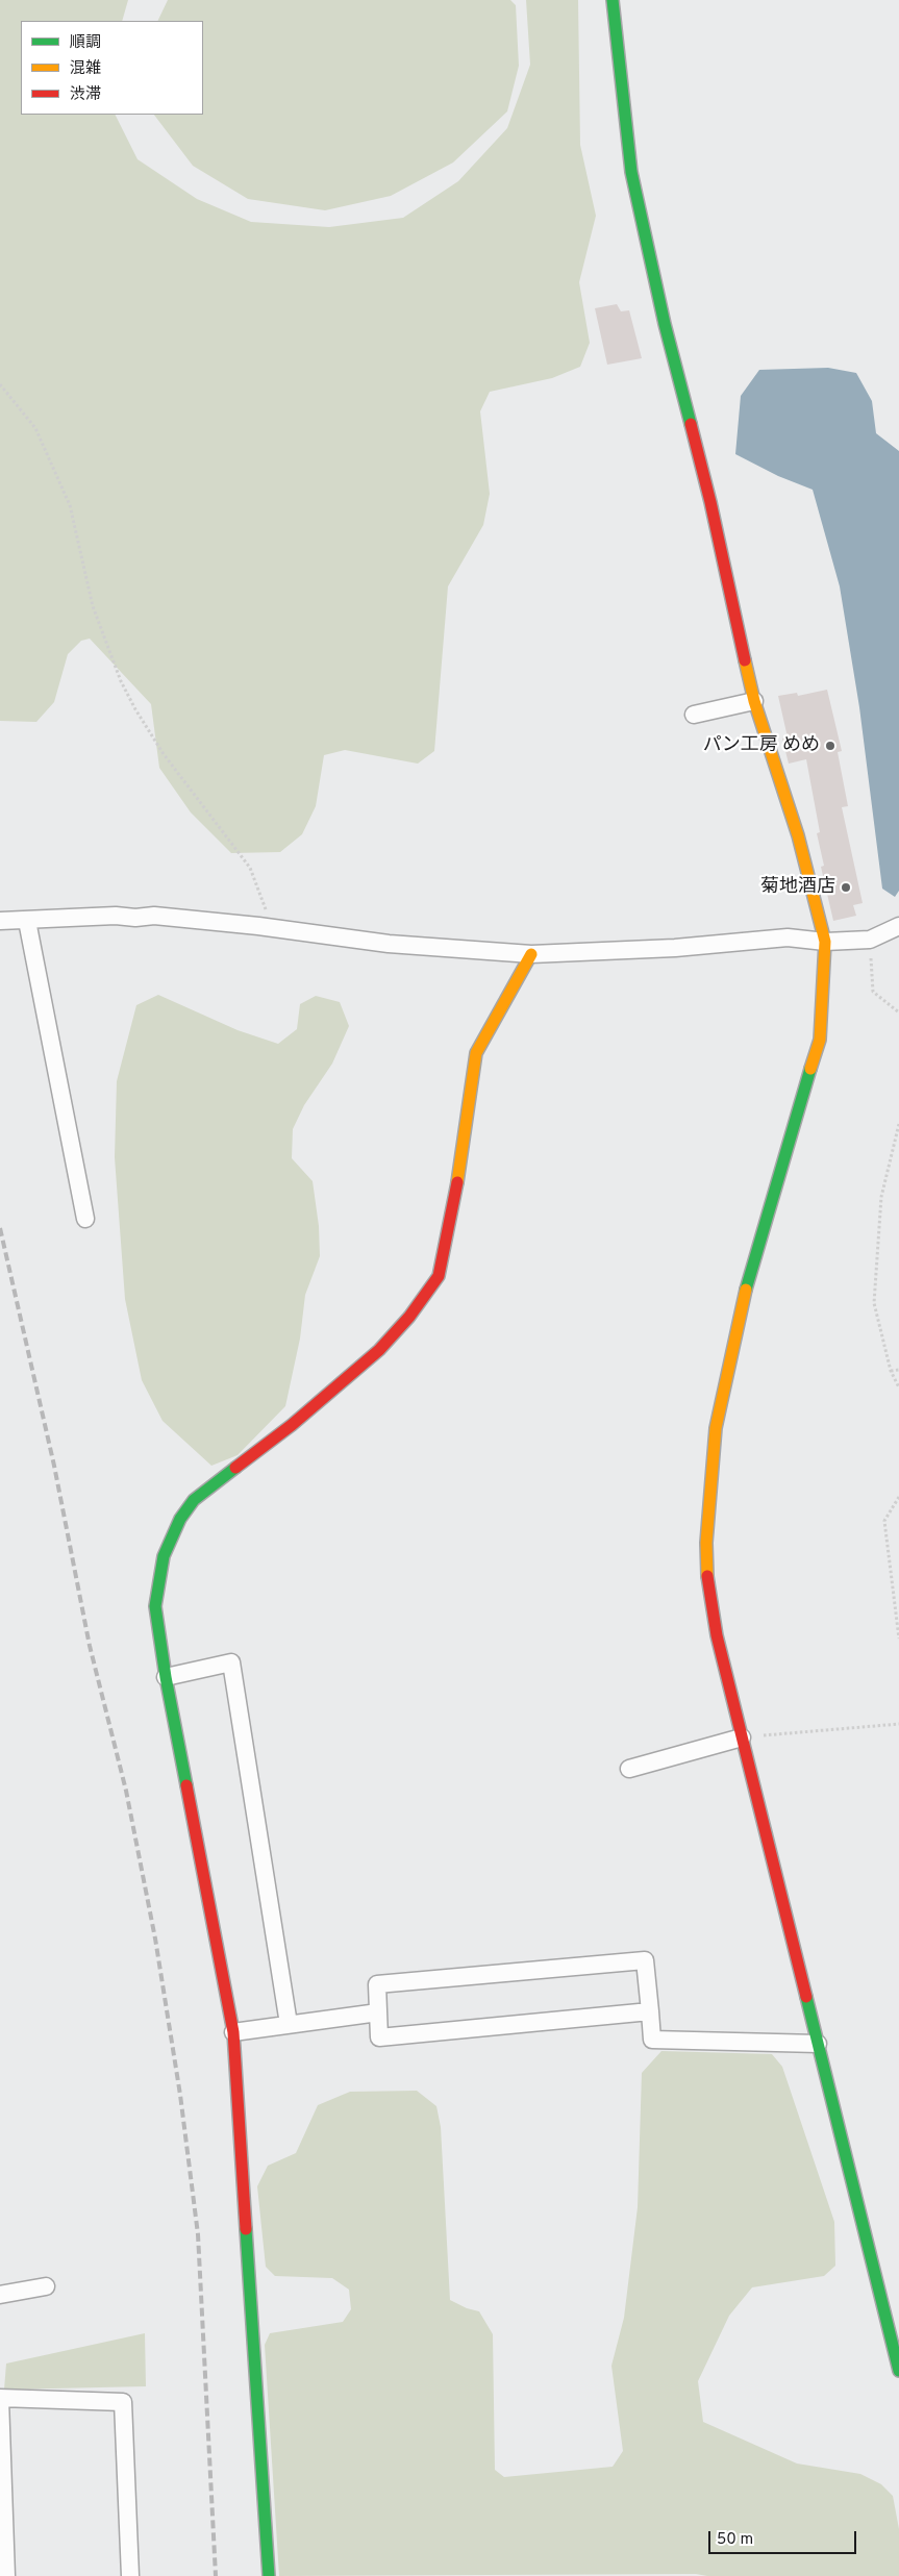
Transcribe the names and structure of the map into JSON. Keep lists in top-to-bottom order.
{
  "places": ["パン工房 めめ", "菊地酒店"],
  "legend": ["順調", "混雑", "渋滞"],
  "scale_bar": "50 m"
}
